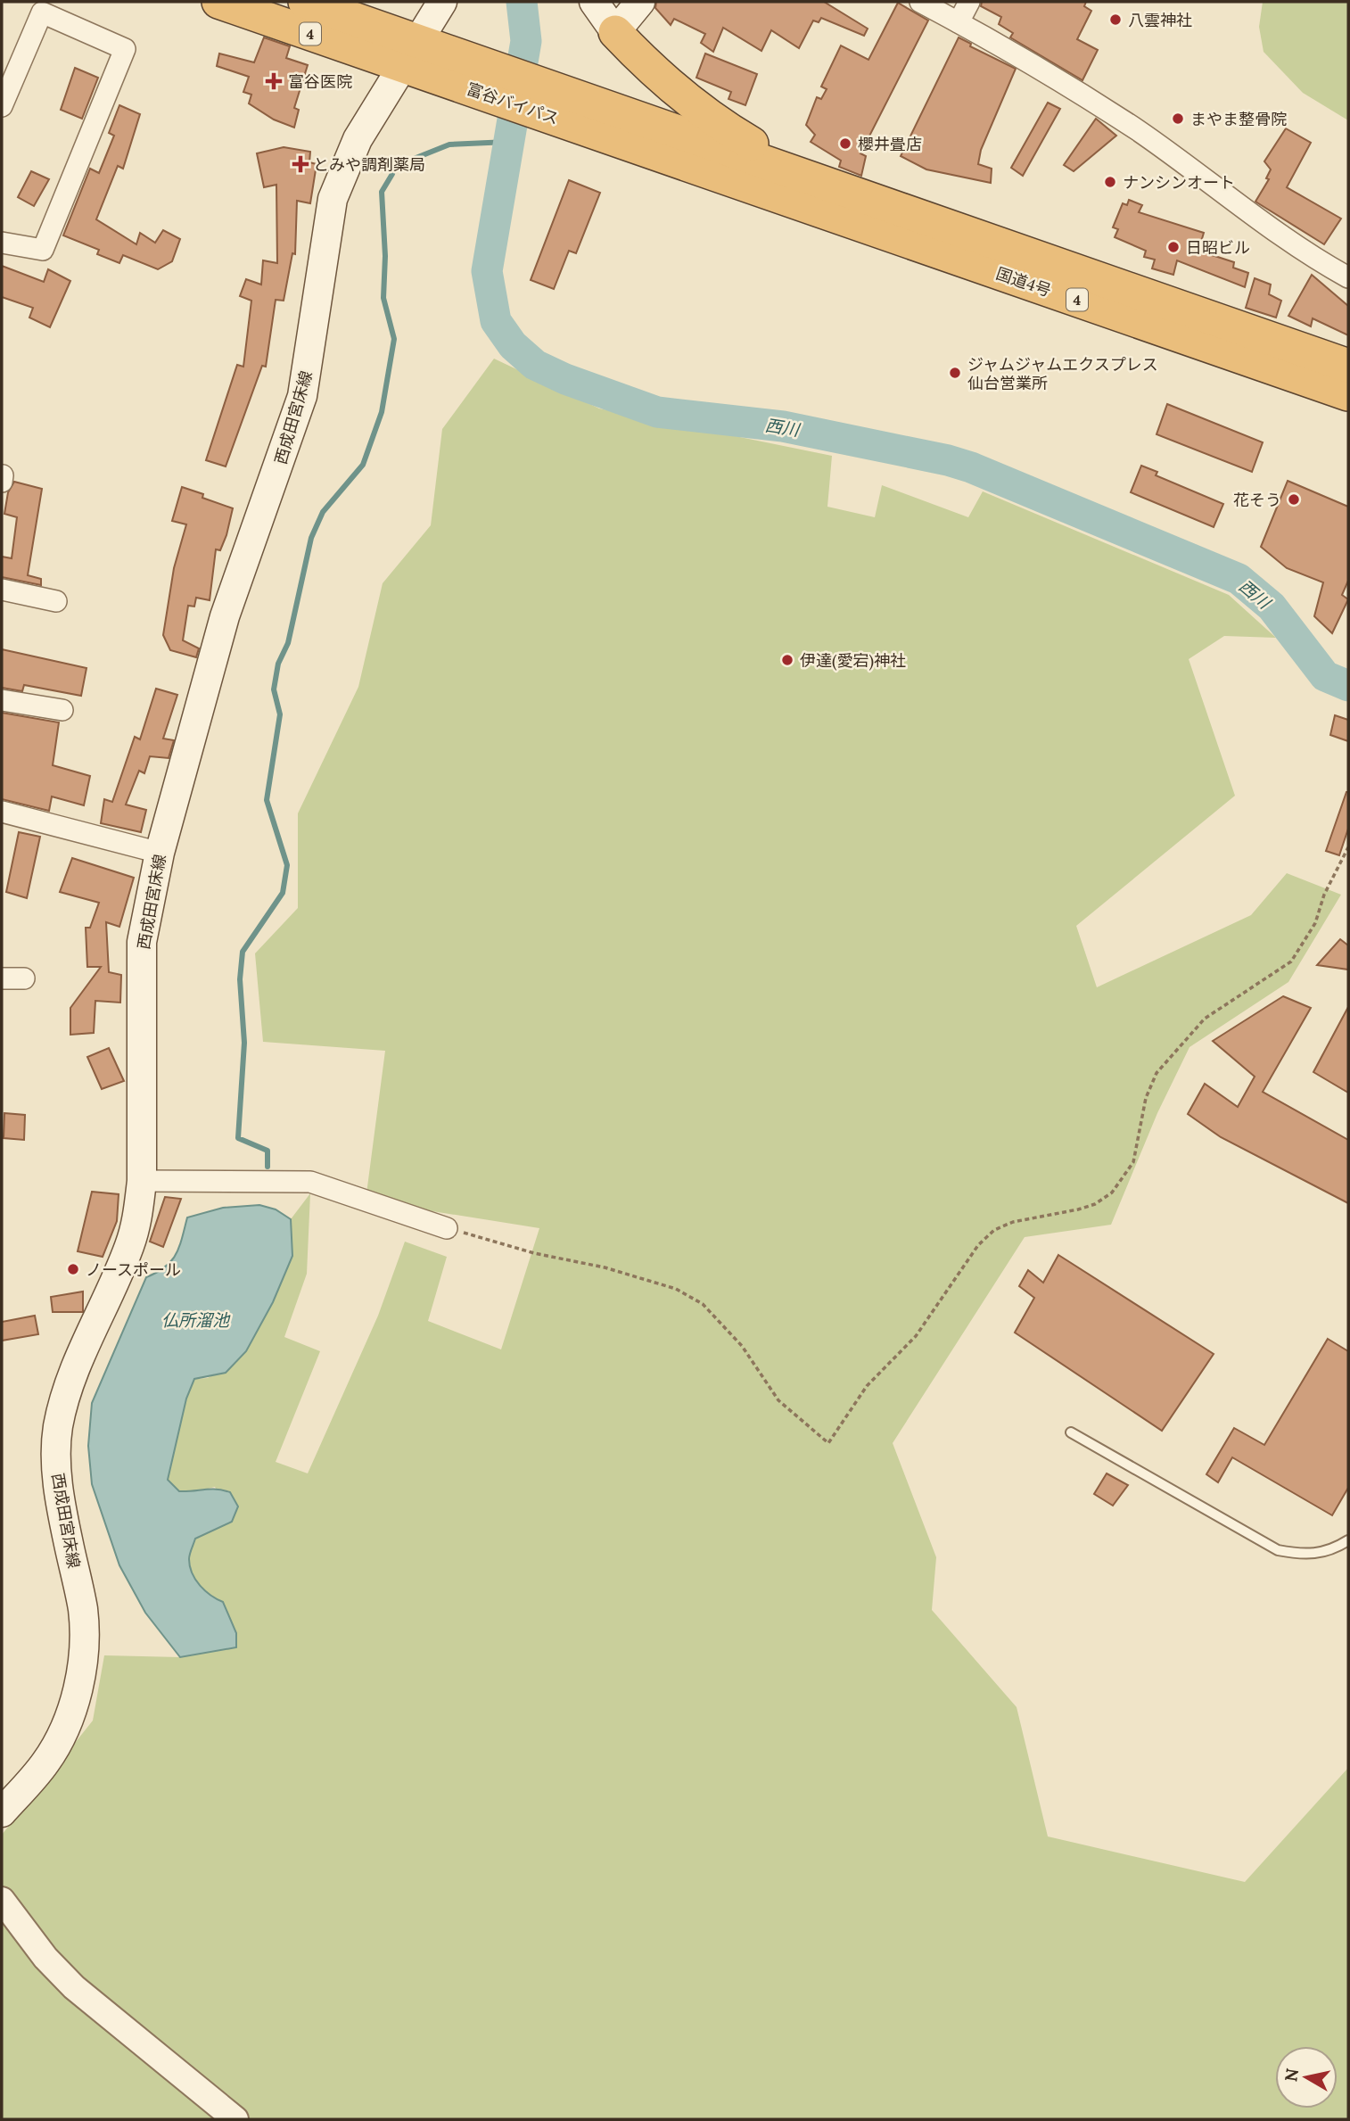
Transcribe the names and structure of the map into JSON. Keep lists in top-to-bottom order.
{
  "streets": {
    "highway": ["4", "富谷バイパス", "国道4号"],
    "main road": ["西成田宮床線"]
  },
  "crossings": [
    ["富谷バイパス", "国道4号"],
    ["富谷バイパス", "西成田宮床線"]
  ],
  "water": ["西川", "仏所溜池"],
  "places": {
    "other": [
      "八雲神社",
      "まやま整骨院",
      "櫻井畳店",
      "ナンシンオート",
      "日昭ビル",
      "ジャムジャムエクスプレス 仙台営業所",
      "花そう",
      "伊達(愛宕)神社",
      "ノースポール"
    ],
    "health": ["富谷医院", "とみや調剤薬局"]
  },
  "north": "left"
}
